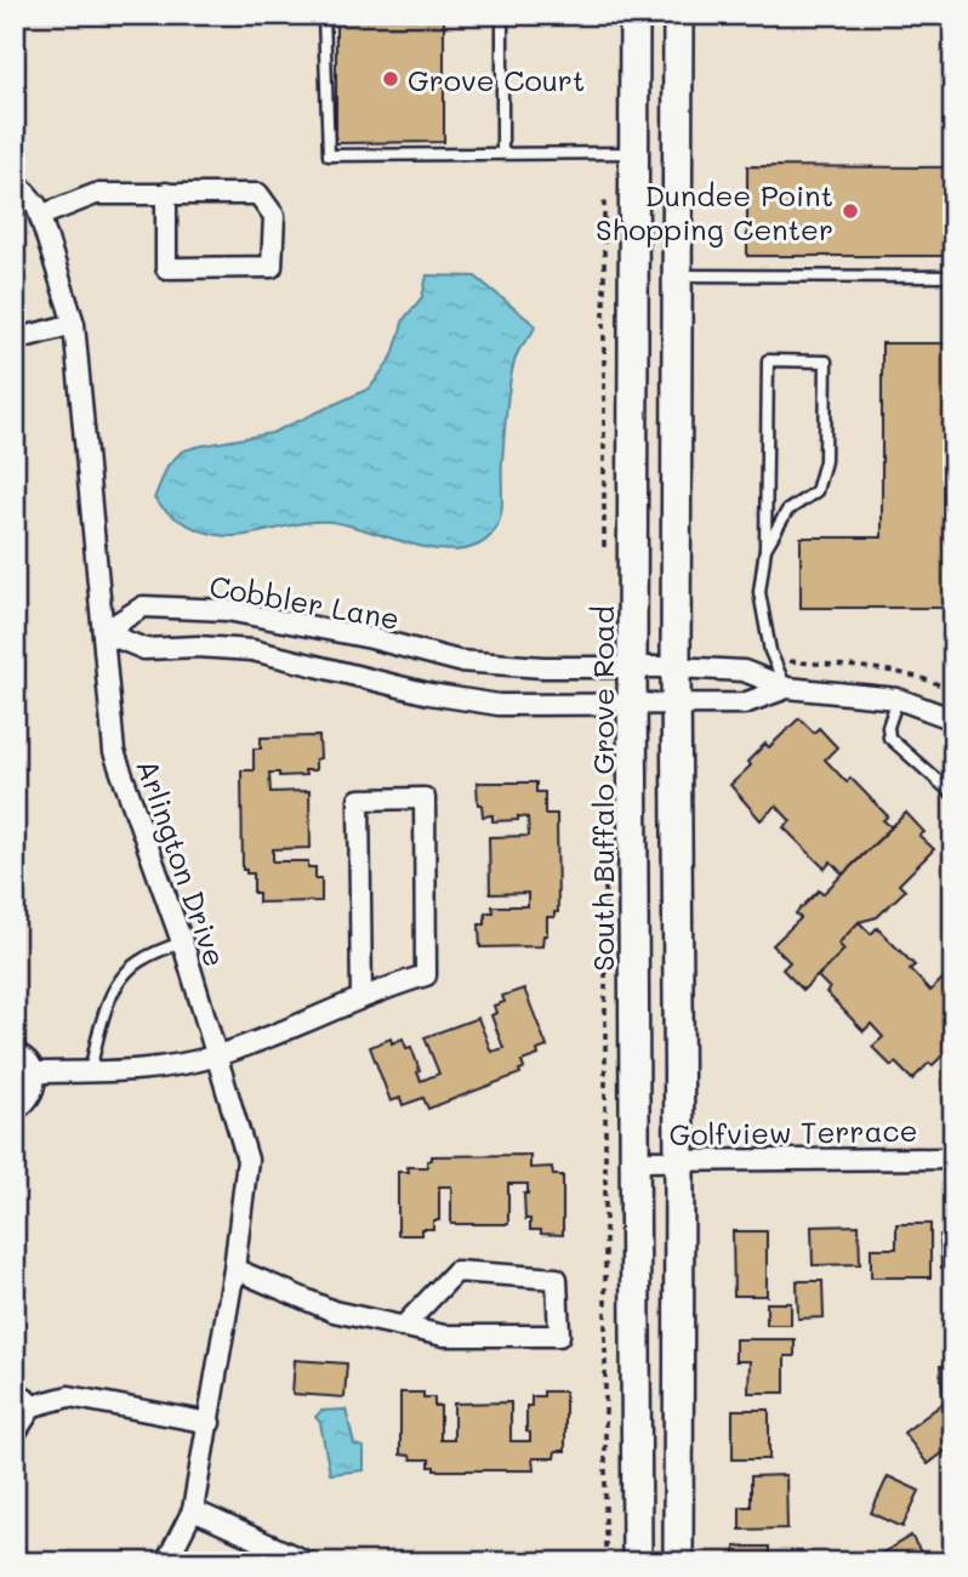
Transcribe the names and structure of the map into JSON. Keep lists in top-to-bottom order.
{
  "streets": {
    "main road": ["South Buffalo Grove Road"],
    "street": ["Cobbler Lane", "Arlington Drive", "Golfview Terrace"]
  },
  "crossings": [
    ["Cobbler Lane", "South Buffalo Grove Road"],
    ["Cobbler Lane", "Arlington Drive"],
    ["South Buffalo Grove Road", "Golfview Terrace"]
  ],
  "places": ["Grove Court", "Dundee Point Shopping Center"]
}
